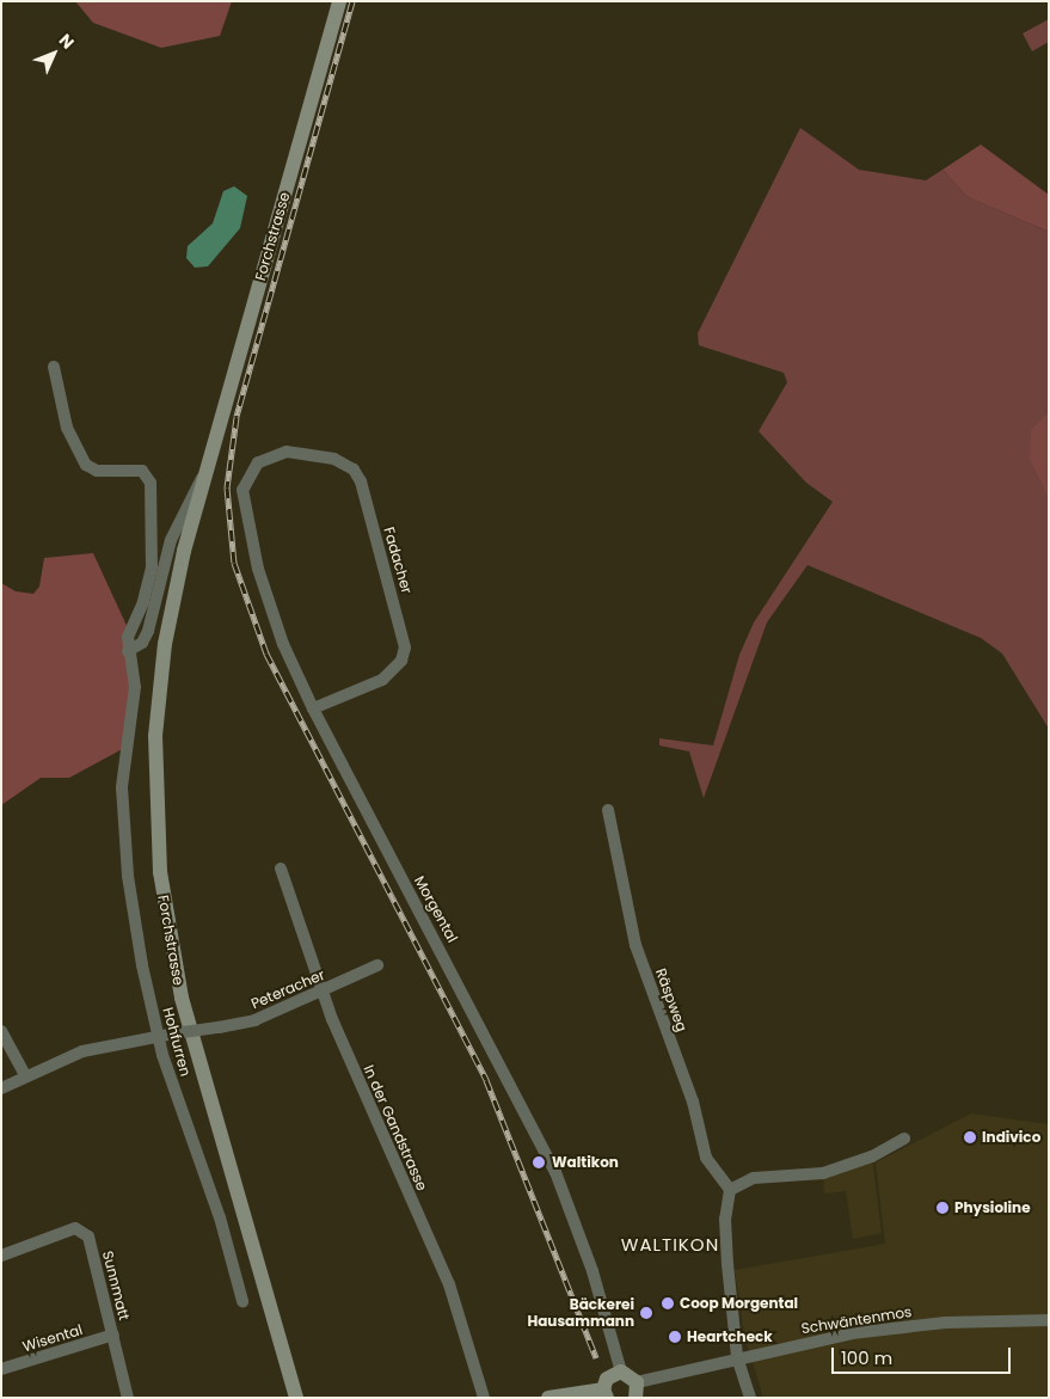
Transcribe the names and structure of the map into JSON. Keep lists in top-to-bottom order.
{
  "streets": {
    "main road": ["Forchstrasse"],
    "street": [
      "Fadacher",
      "Morgental",
      "Peteracher",
      "Räspweg",
      "Hohfurren",
      "In der Gandstrasse",
      "Sunnmatt",
      "Schwäntenmos",
      "Wisental"
    ]
  },
  "crossings": [
    ["Forchstrasse", "Hohfurren"],
    ["Fadacher", "Morgental"],
    ["Peteracher", "Hohfurren"],
    ["Peteracher", "In der Gandstrasse"],
    ["Sunnmatt", "Wisental"]
  ],
  "districts": ["WALTIKON"],
  "places": [
    "Indivico",
    "Waltikon",
    "Physioline",
    "Coop Morgental",
    "Bäckerei Hausammann",
    "Heartcheck"
  ],
  "scale_bar": "100 m",
  "north": "top right"
}
